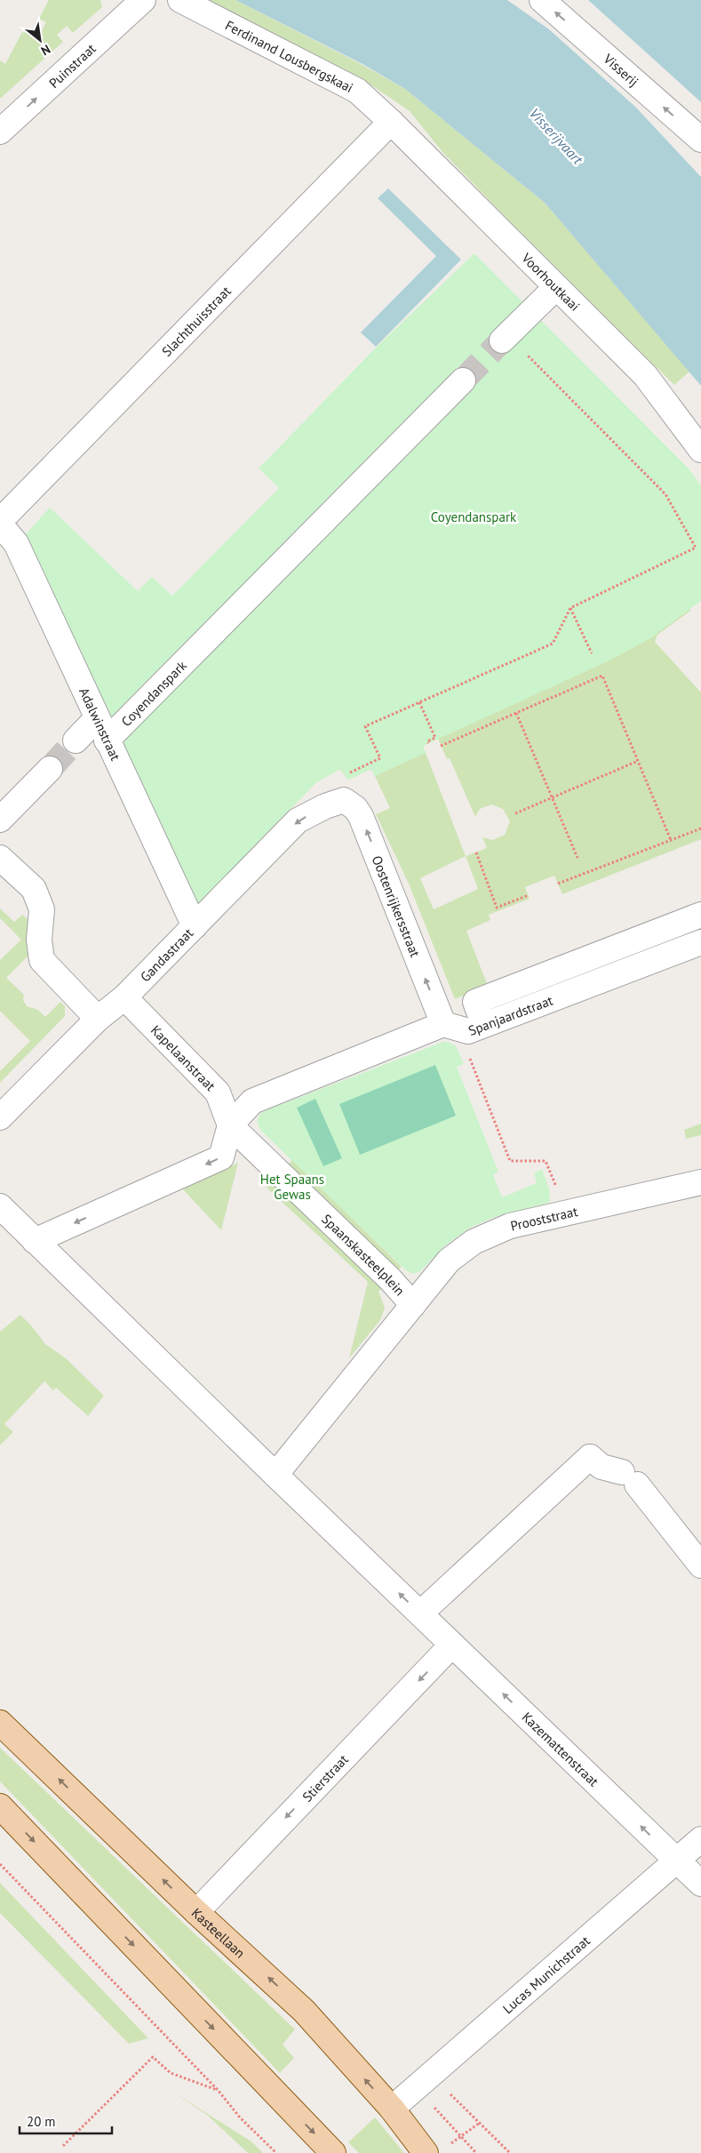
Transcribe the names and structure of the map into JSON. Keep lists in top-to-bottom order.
{
  "streets": {
    "main road": ["Kasteellaan"],
    "street": [
      "Ferdinand Lousbergskaai",
      "Puinstraat",
      "Visserij",
      "Voorhoutkaai",
      "Slachthuisstraat",
      "Coyendanspark",
      "Adalwinstraat",
      "Oostenrijkersstraat",
      "Gandastraat",
      "Spanjaardstraat",
      "Kapelaanstraat",
      "Prooststraat",
      "Spaanskasteelplein",
      "Kazemattenstraat",
      "Stierstraat",
      "Lucas Munichstraat"
    ]
  },
  "crossings": [
    ["Ferdinand Lousbergskaai", "Voorhoutkaai"],
    ["Ferdinand Lousbergskaai", "Slachthuisstraat"],
    ["Voorhoutkaai", "Slachthuisstraat"],
    ["Coyendanspark", "Adalwinstraat"],
    ["Adalwinstraat", "Gandastraat"],
    ["Oostenrijkersstraat", "Gandastraat"],
    ["Oostenrijkersstraat", "Spanjaardstraat"],
    ["Gandastraat", "Kapelaanstraat"],
    ["Kapelaanstraat", "Spaanskasteelplein"],
    ["Prooststraat", "Spaanskasteelplein"],
    ["Spaanskasteelplein", "Kazemattenstraat"],
    ["Kazemattenstraat", "Stierstraat"],
    ["Kazemattenstraat", "Lucas Munichstraat"],
    ["Stierstraat", "Kasteellaan"],
    ["Kasteellaan", "Lucas Munichstraat"]
  ],
  "one_way": [
    "Puinstraat",
    "Visserij",
    "Oostenrijkersstraat",
    "Kazemattenstraat",
    "Stierstraat"
  ],
  "water": ["Visserijvaart"],
  "parks": ["Coyendanspark", "Het Spaans Gewas"],
  "scale_bar": "20 m",
  "north": "bottom right"
}
